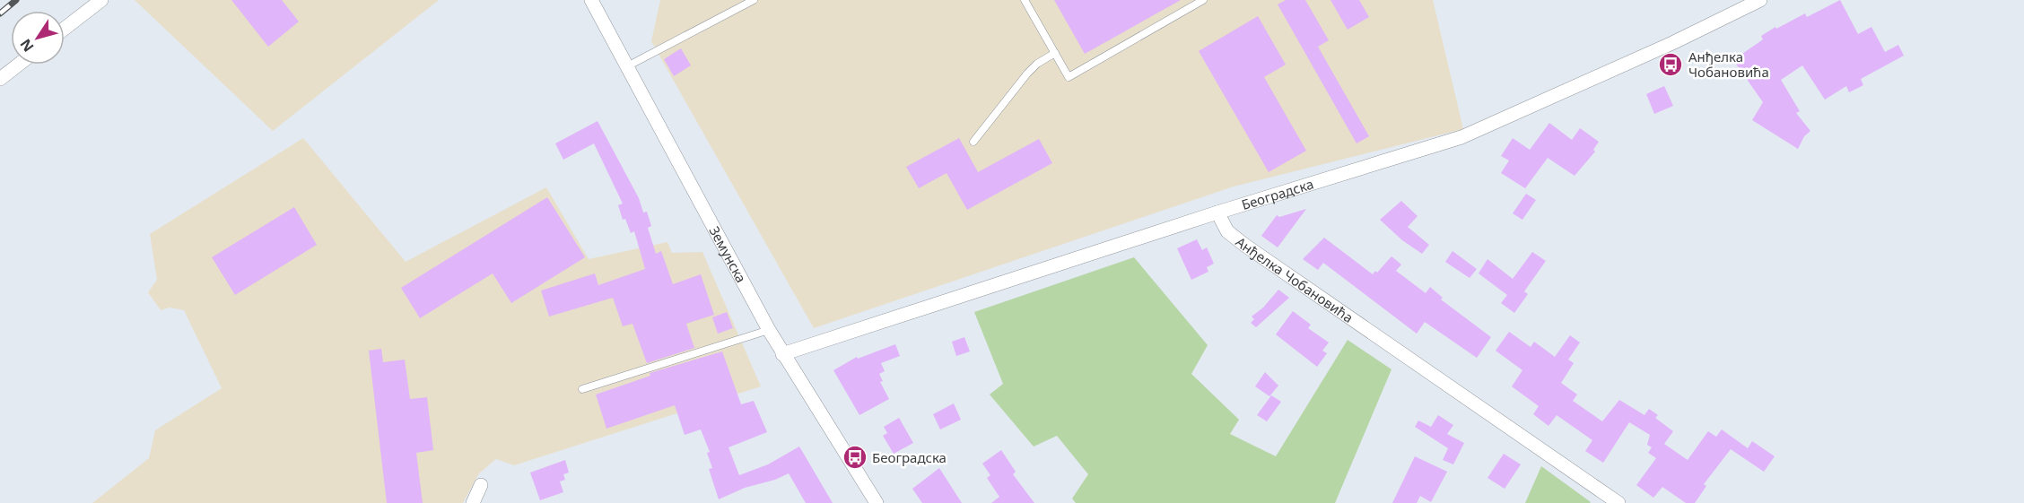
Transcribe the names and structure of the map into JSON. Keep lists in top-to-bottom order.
{
  "streets": {
    "street": ["Београдска", "Земунска", "Анђелка Чобановића"]
  },
  "crossings": [
    ["Београдска", "Земунска"],
    ["Београдска", "Анђелка Чобановића"]
  ],
  "places": {
    "bus stop": ["Анђелка Чобановића", "Београдска"]
  },
  "north": "bottom left"
}
